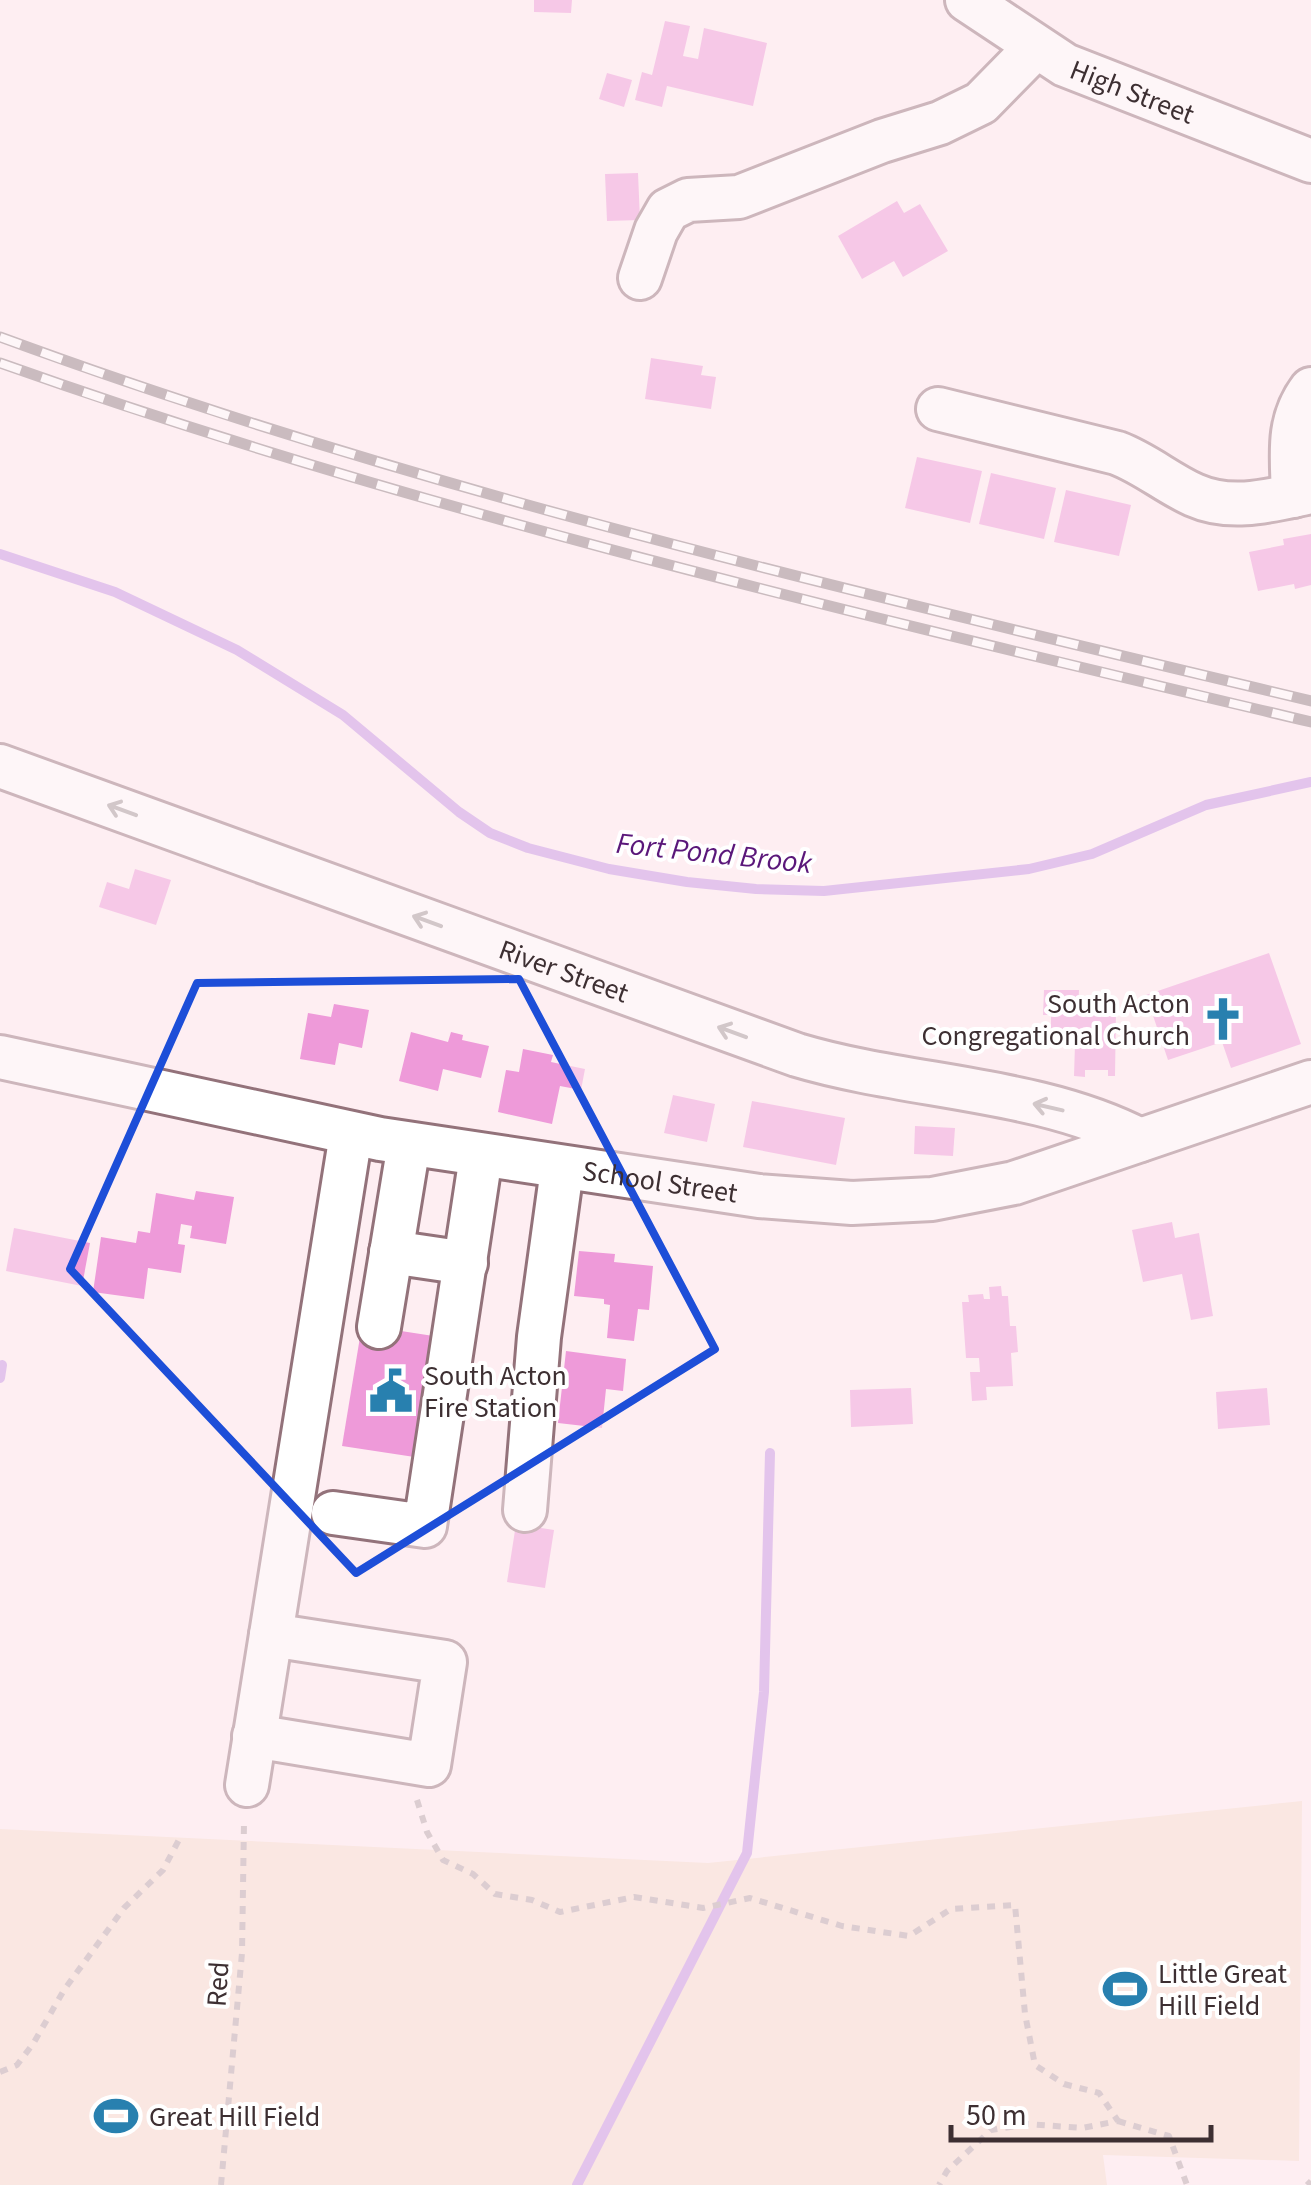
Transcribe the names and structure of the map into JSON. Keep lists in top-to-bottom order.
{
  "streets": {
    "street": ["High Street", "River Street", "School Street"],
    "path": ["Red"]
  },
  "crossings": [
    ["River Street", "School Street"]
  ],
  "one_way": ["River Street"],
  "water": ["Fort Pond Brook"],
  "places": {
    "church": ["South Acton Congregational Church"],
    "public building": ["South Acton Fire Station"],
    "sports": ["Little Great Hill Field", "Great Hill Field"]
  },
  "scale_bar": "50 m"
}
